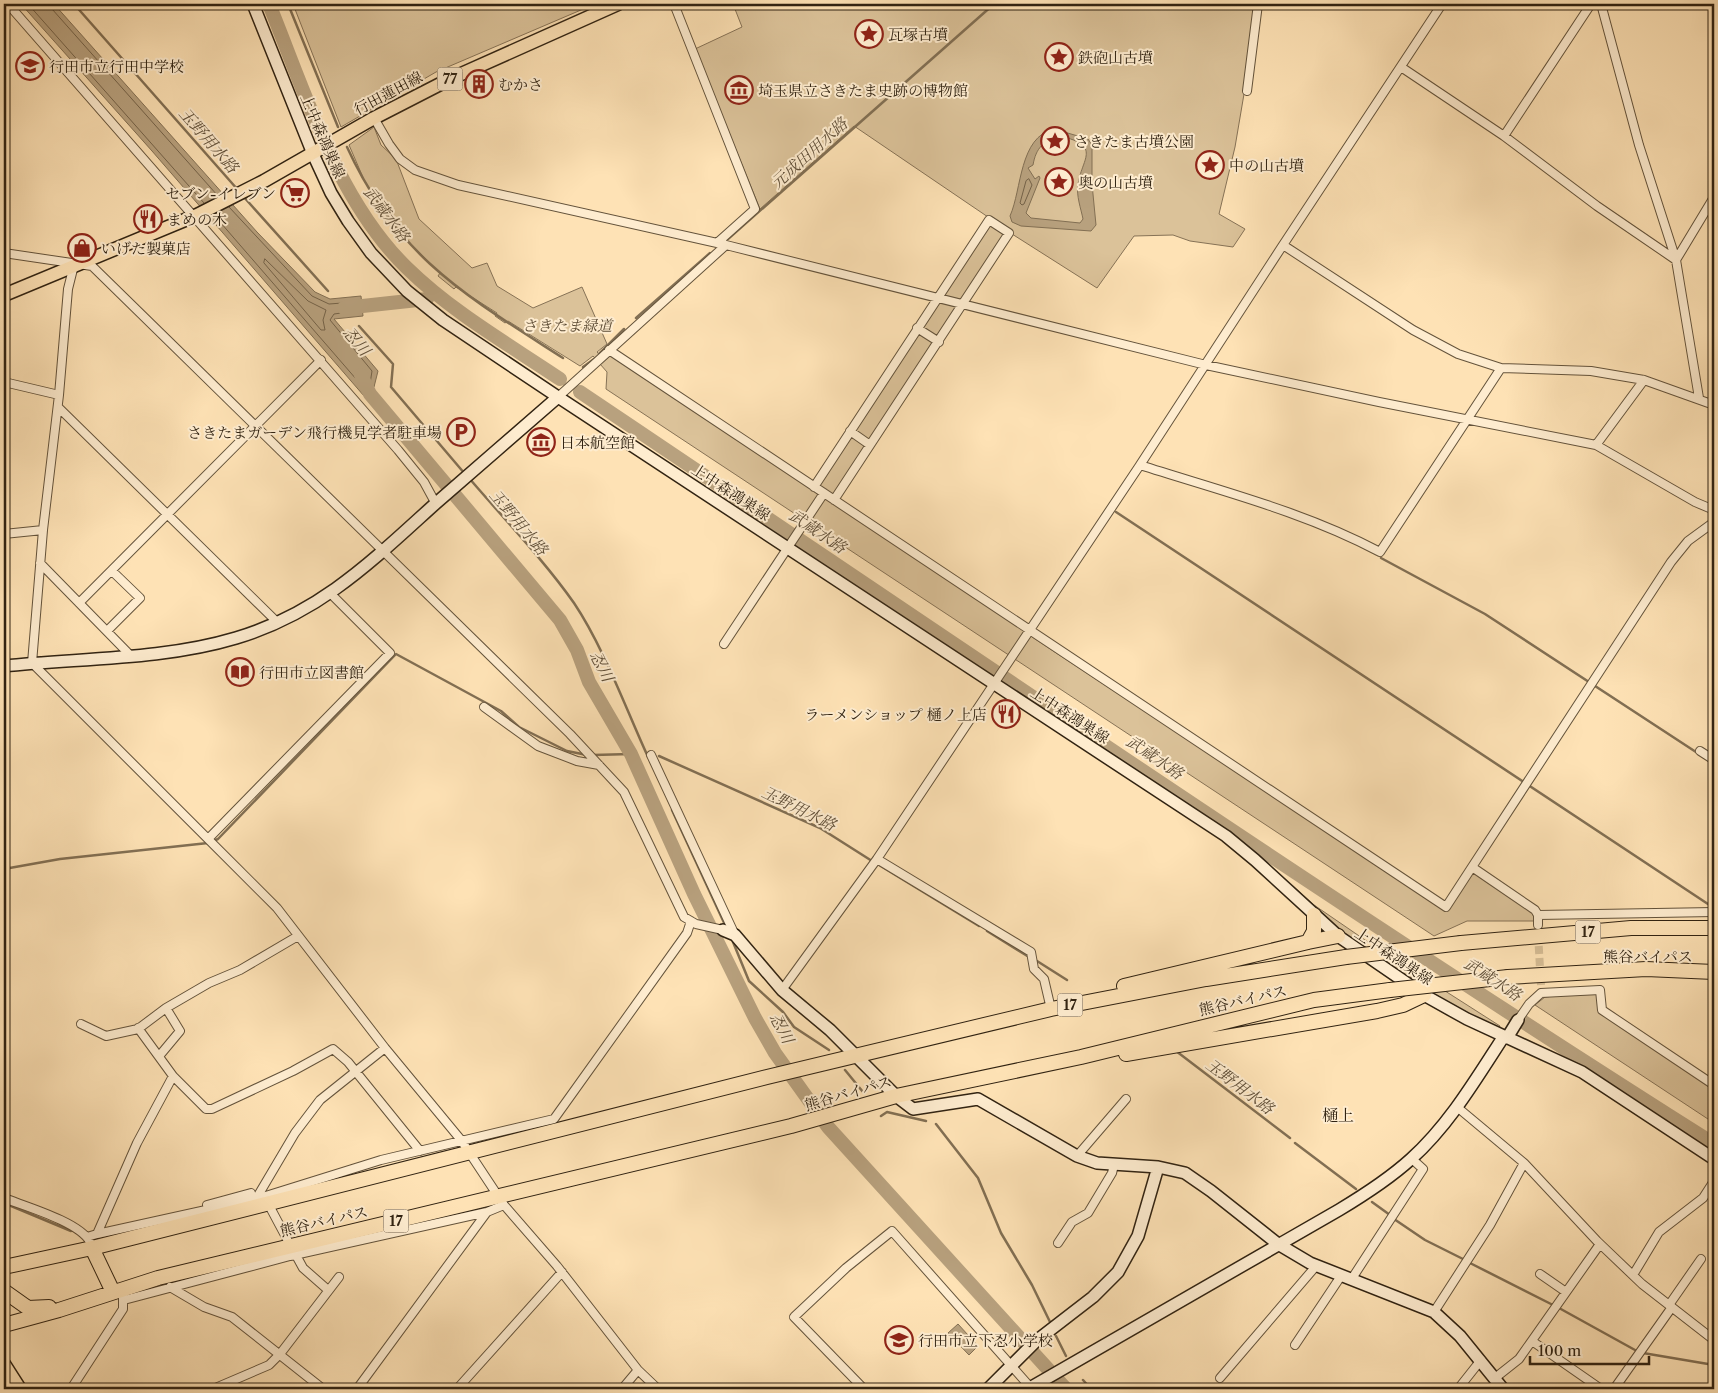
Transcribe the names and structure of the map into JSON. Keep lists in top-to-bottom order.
{
  "streets": {
    "highway": ["17", "熊谷バイパス"],
    "main road": ["77", "行田蓮田線"],
    "street": ["上中森鴻巣線"]
  },
  "crossings": [
    ["77", "行田蓮田線"],
    ["行田蓮田線", "上中森鴻巣線"],
    ["上中森鴻巣線", "17"],
    ["17", "熊谷バイパス"]
  ],
  "districts": ["樋上"],
  "water": [
    "玉野用水路",
    "元成田用水路",
    "武蔵水路",
    "忍川"
  ],
  "parks": ["さきたま緑道"],
  "places": {
    "place": [
      "瓦塚古墳",
      "鉄砲山古墳",
      "さきたま古墳公園",
      "中の山古墳",
      "奥の山古墳"
    ],
    "school or university": ["行田市立行田中学校", "行田市立下忍小学校"],
    "building": ["むかさ"],
    "museum": ["埼玉県立さきたま史跡の博物館", "日本航空館"],
    "supermarket": ["セブン-イレブン"],
    "restaurant": ["まめの木", "ラーメンショップ 樋ノ上店"],
    "shop": ["いげた製菓店"],
    "parking": ["さきたまガーデン飛行機見学者駐車場"],
    "library": ["行田市立図書館"]
  },
  "scale_bar": "100 m"
}
